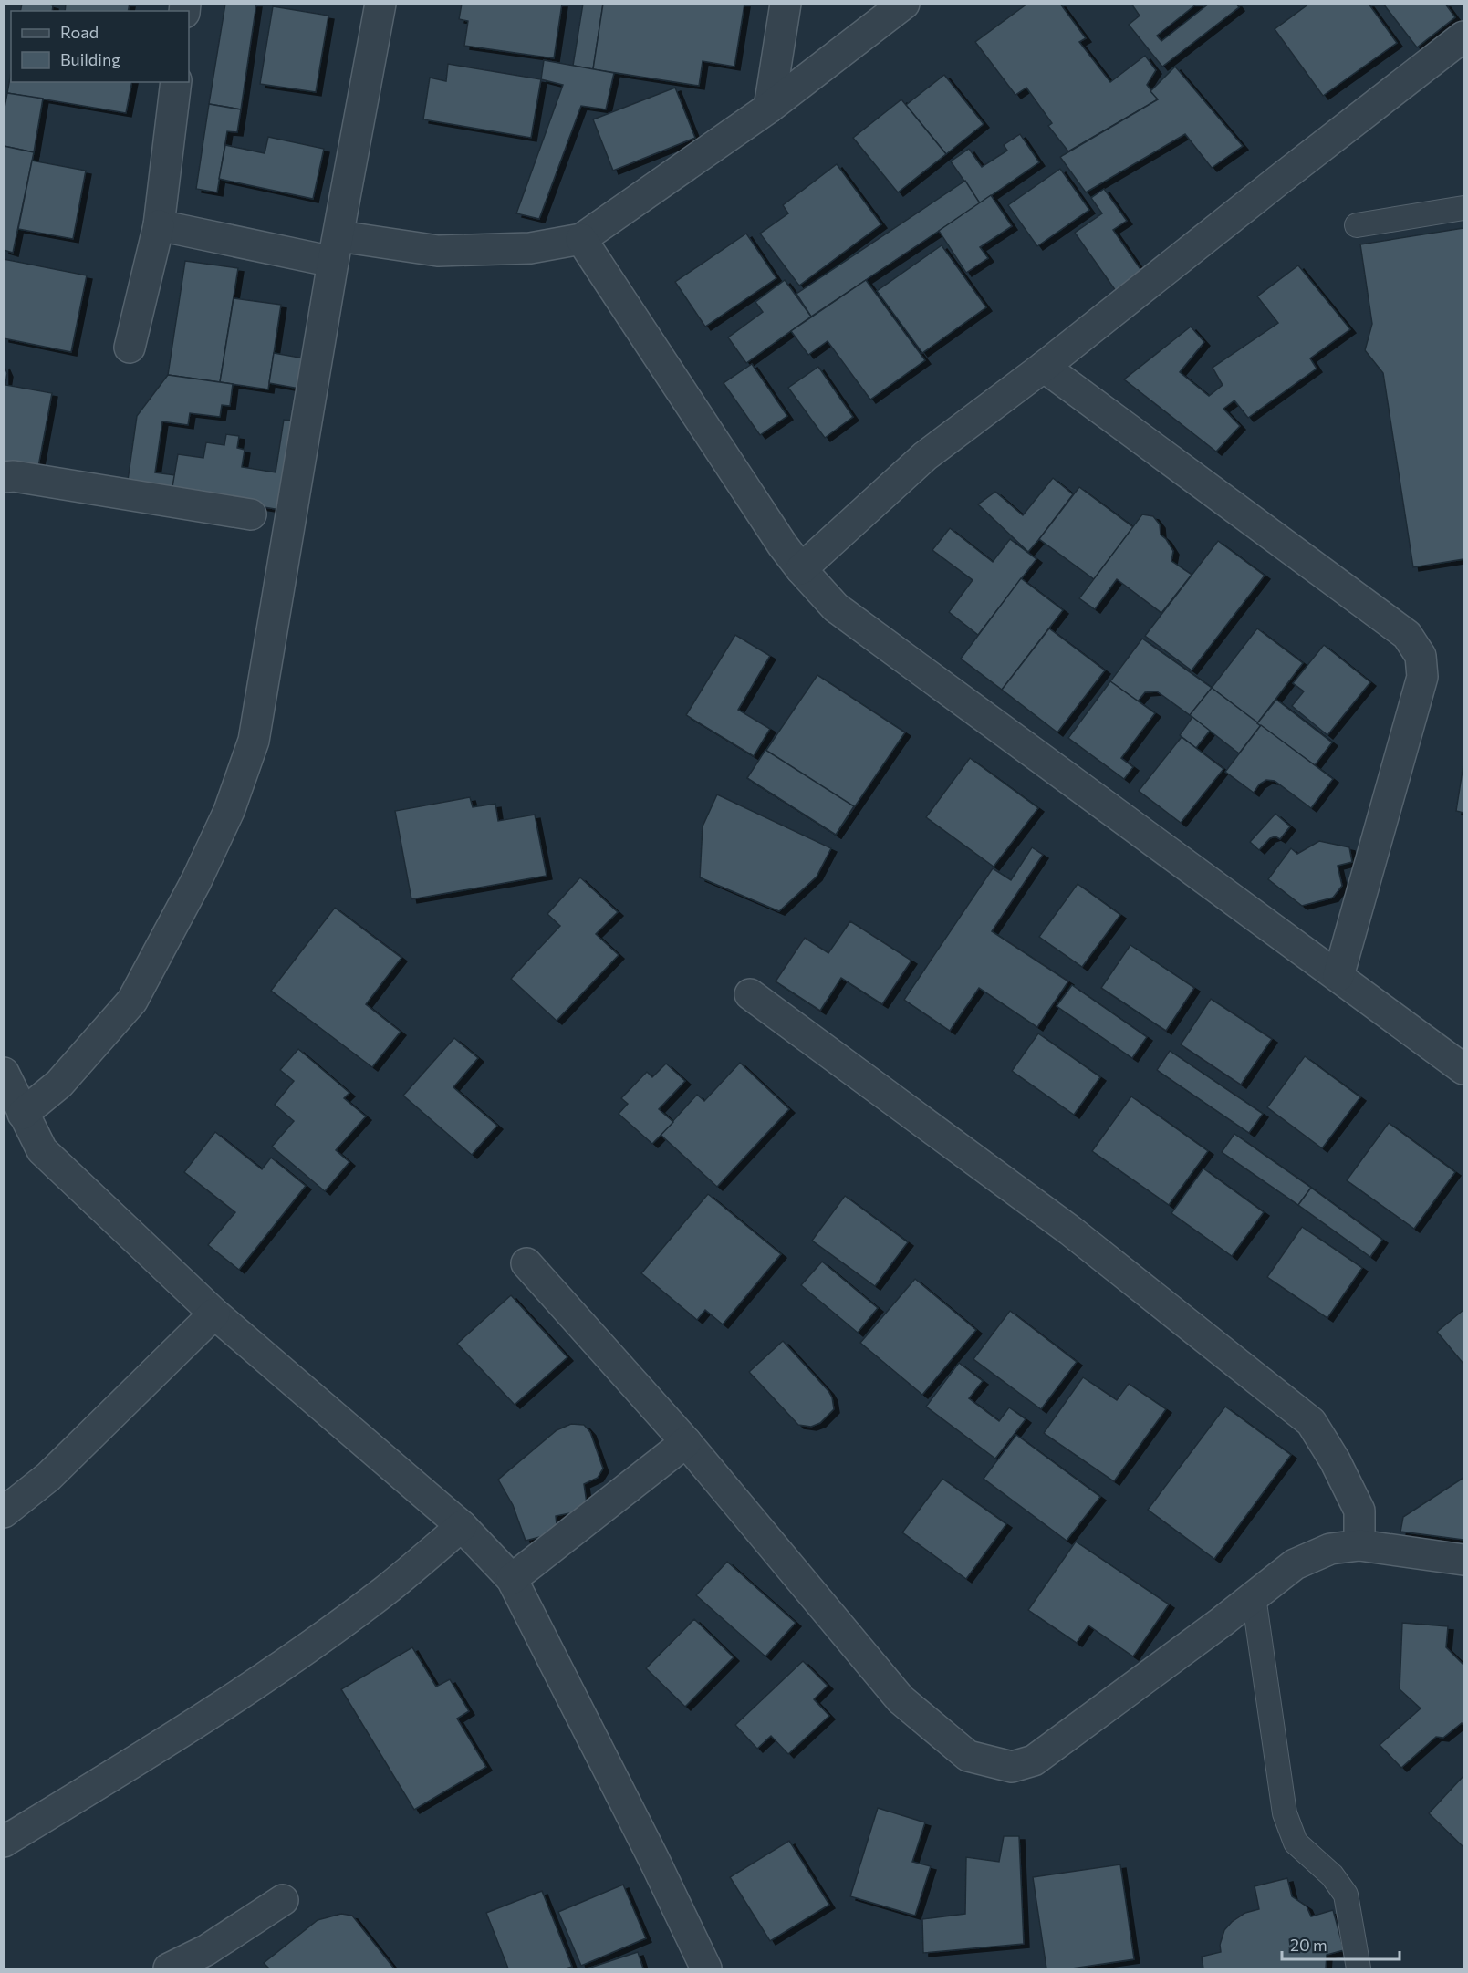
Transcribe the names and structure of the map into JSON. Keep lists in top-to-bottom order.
{
  "legend": ["Road", "Building"],
  "scale_bar": "20 m"
}
